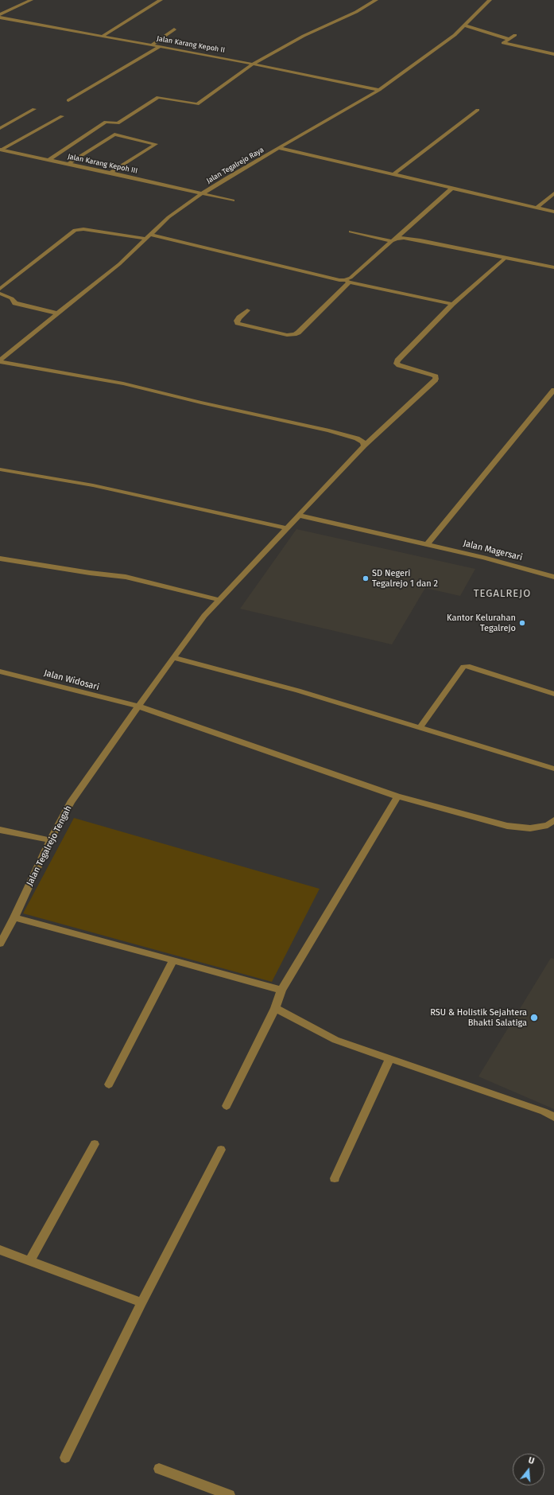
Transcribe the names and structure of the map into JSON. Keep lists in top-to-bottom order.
{
  "streets": {
    "street": [
      "Jalan Karang Kepoh II",
      "Jalan Karang Kepoh III",
      "Jalan Tegalrejo Raya",
      "Jalan Magersari",
      "Jalan Widosari",
      "Jalan Tegalrejo Tengah"
    ]
  },
  "crossings": [
    ["Jalan Karang Kepoh II", "Jalan Tegalrejo Raya"],
    ["Jalan Karang Kepoh III", "Jalan Tegalrejo Raya"],
    ["Jalan Magersari", "Jalan Tegalrejo Tengah"],
    ["Jalan Widosari", "Jalan Tegalrejo Tengah"]
  ],
  "districts": ["TEGALREJO"],
  "places": ["SD Negeri Tegalrejo 1 dan 2", "Kantor Kelurahan Tegalrejo", "RSU & Holistik Sejahtera Bhakti Salatiga"],
  "north": "top"
}
